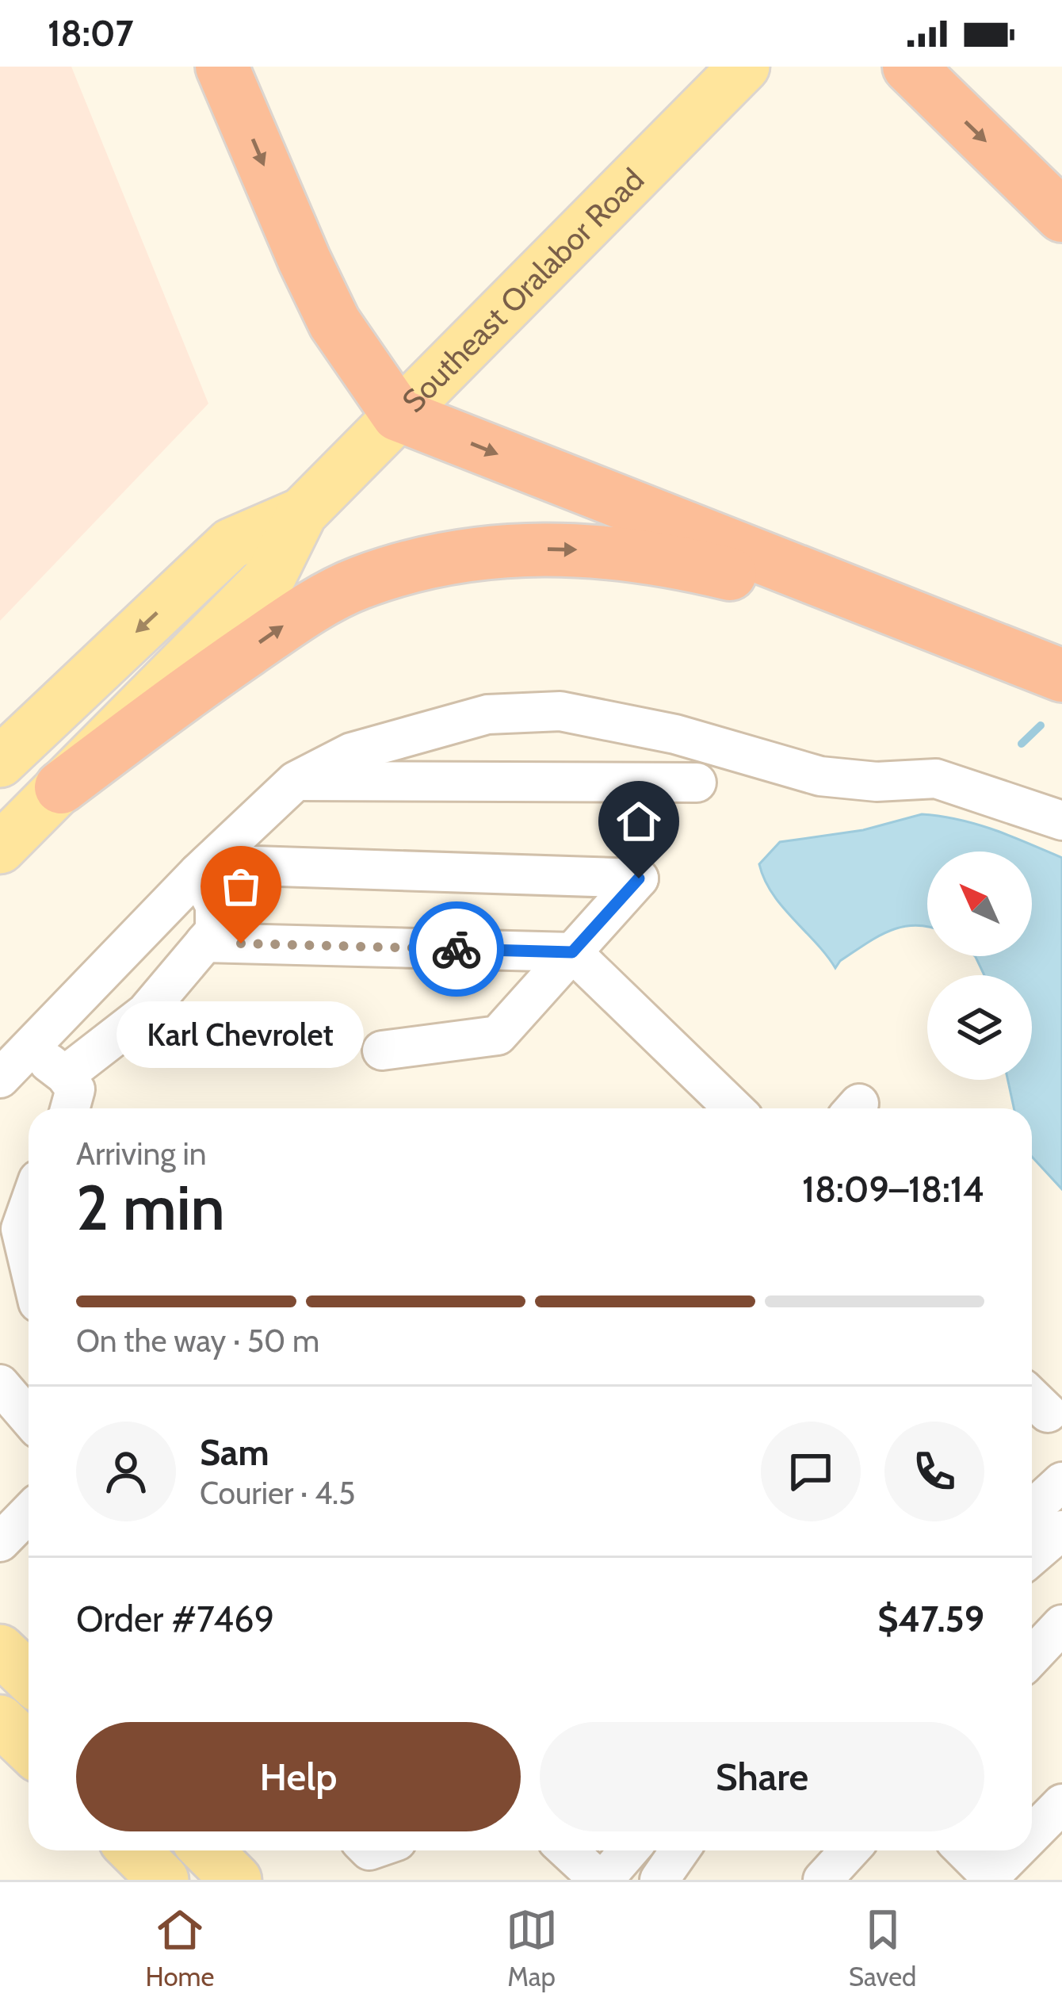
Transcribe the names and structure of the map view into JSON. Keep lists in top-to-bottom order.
{
  "streets": {
    "main road": ["Southeast Oralabor Road"]
  },
  "places": ["Karl Chevrolet"],
  "north": "top left",
  "page": {
    "status": "18:07",
    "bubble": "Karl Chevrolet",
    "heading": ["2 min", "Arriving in", "18:09–18:14"],
    "panel": [
      "Sam",
      "Courier · 4.5",
      "Order #7469",
      "$47.59"
    ],
    "bar": "On the way · 50 m",
    "buttons": ["Help", "Share"],
    "tabs": ["Home", "Map", "Saved"]
  }
}
